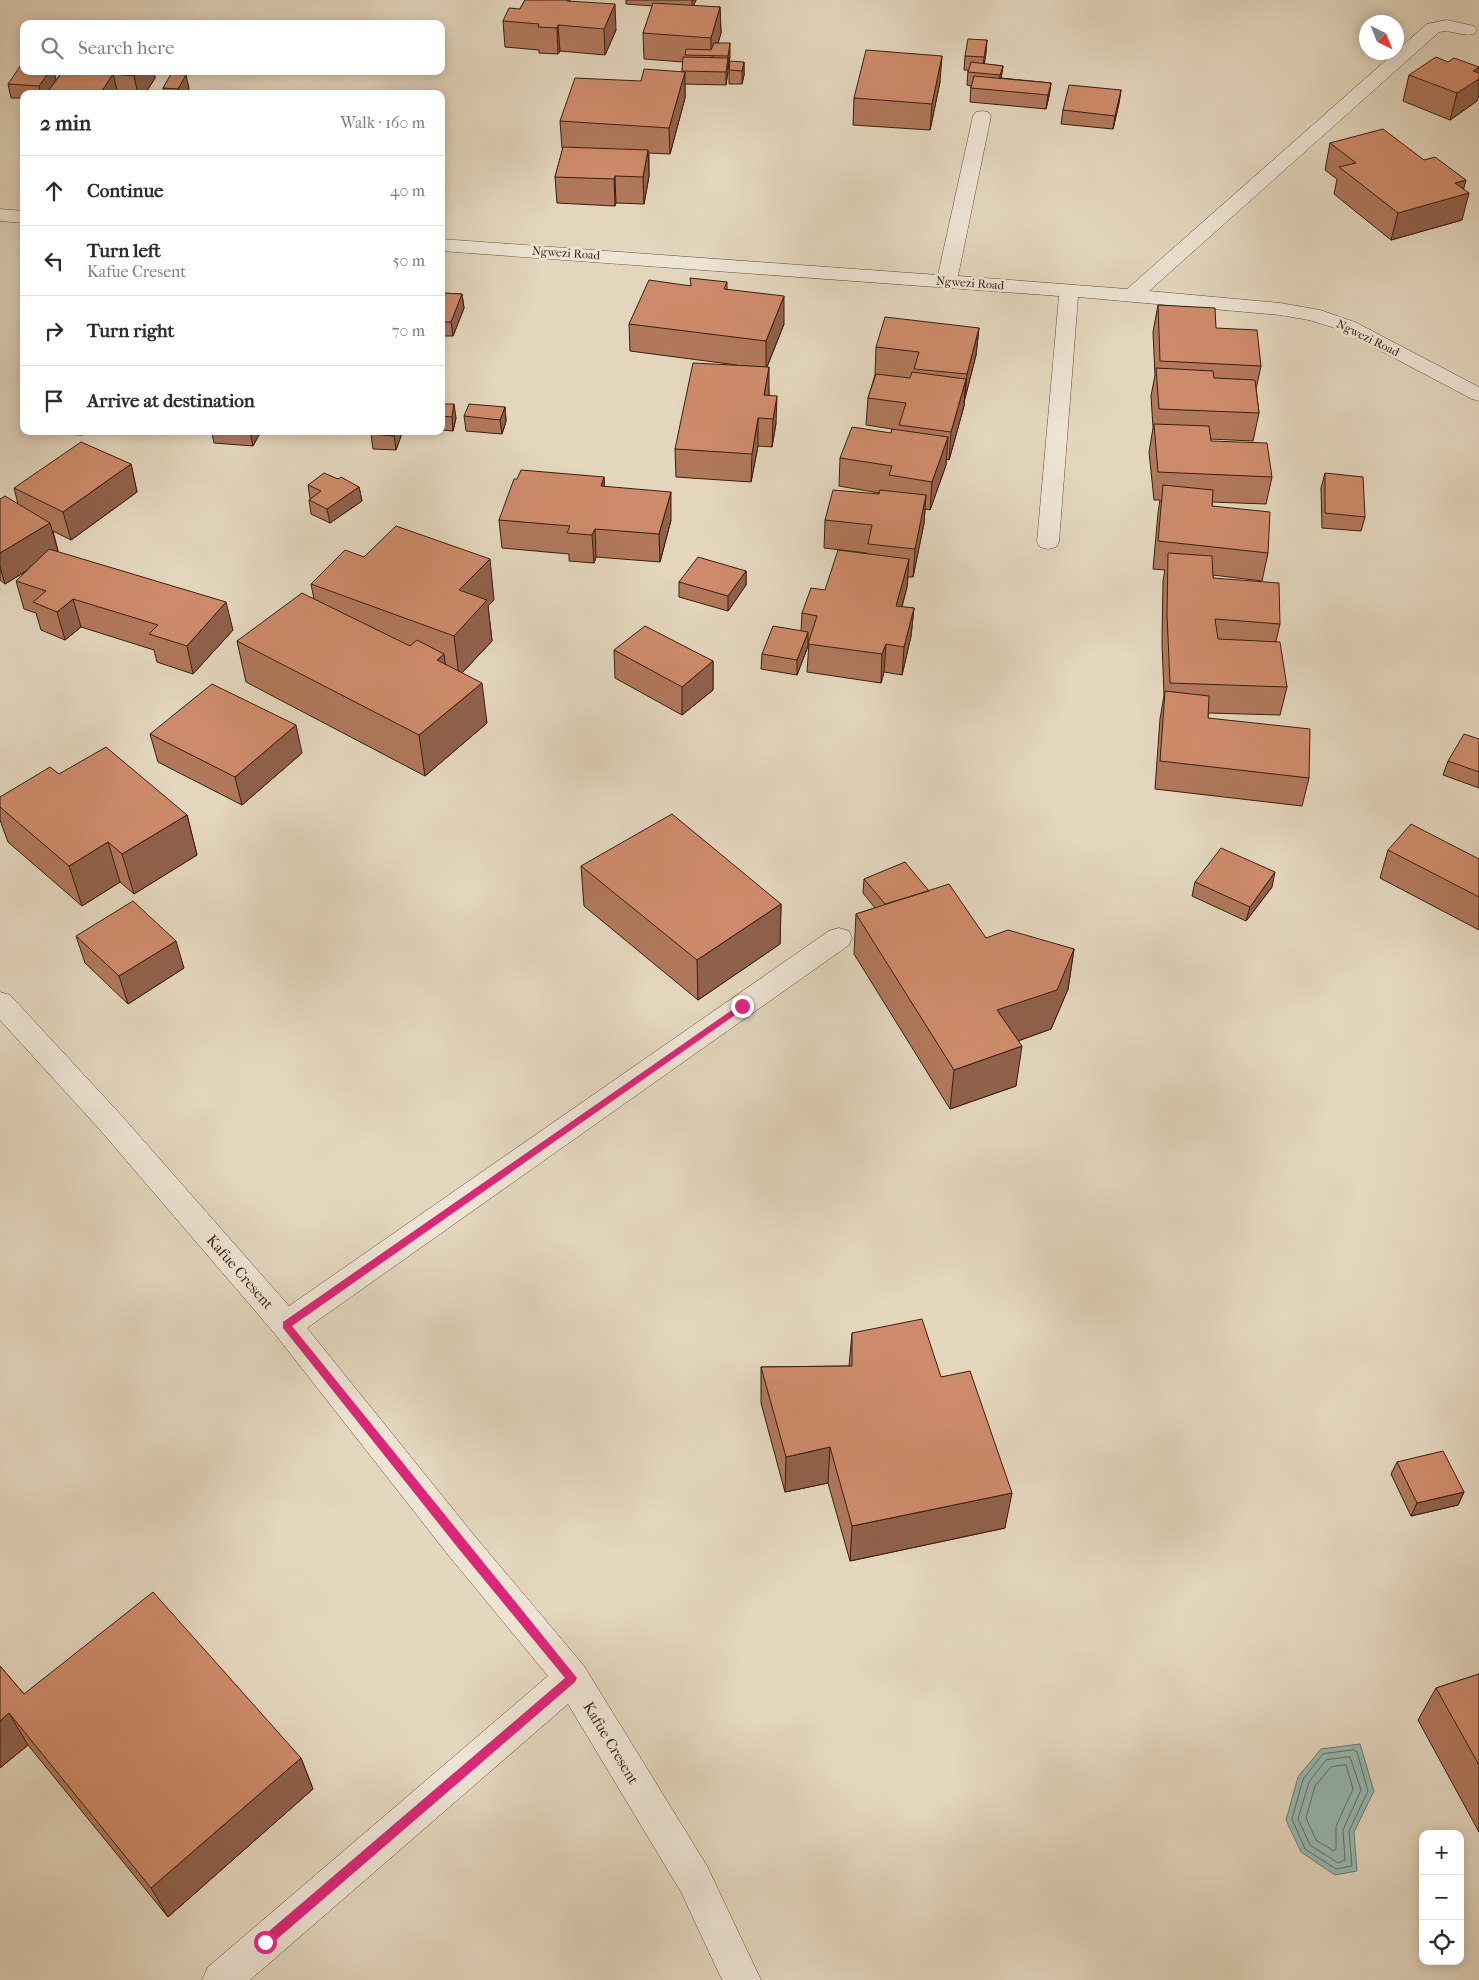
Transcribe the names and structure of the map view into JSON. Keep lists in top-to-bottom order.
{
  "streets": {
    "street": ["Ngwezi Road", "Kafue Cresent"]
  },
  "north": "bottom right",
  "page": {
    "search": "Search here",
    "heading": ["2 min", "Walk · 160 m"],
    "list": [
      ["Continue", "40 m"],
      ["Turn left", "Kafue Cresent", "50 m"],
      ["Turn right", "70 m"],
      "Arrive at destination"
    ],
    "map_buttons": ["+", "−"]
  }
}
